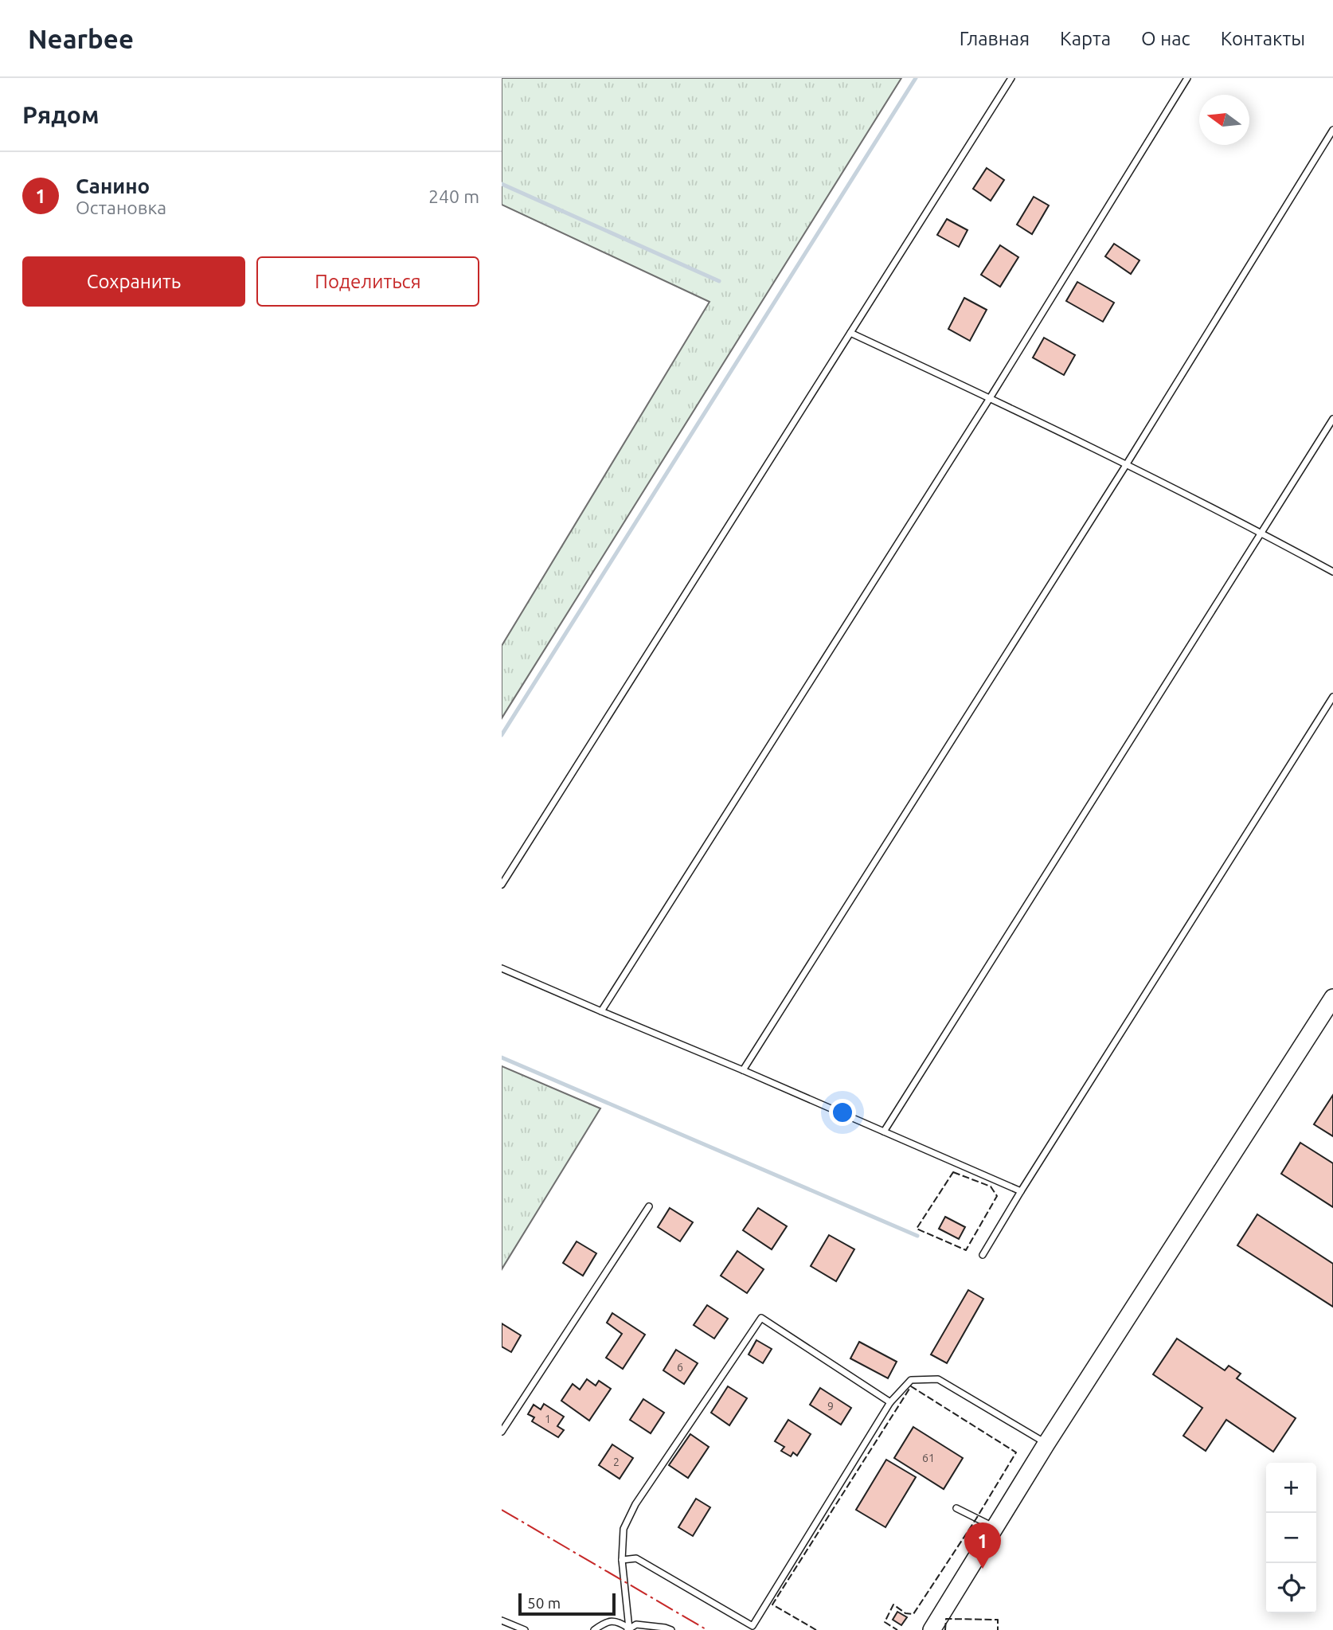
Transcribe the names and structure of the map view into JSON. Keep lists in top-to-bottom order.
{
  "house_numbers": [
    "6",
    "9",
    "1",
    "61",
    "2"
  ],
  "scale_bar": "50 m",
  "north": "left",
  "page": {
    "header": "Nearbee",
    "nav": [
      "Главная",
      "Карта",
      "О нас",
      "Контакты"
    ],
    "heading": "Рядом",
    "list": [
      {
        "mark": "1",
        "name": "Санино",
        "note": "Остановка",
        "value": "240 m"
      }
    ],
    "buttons": ["Сохранить", "Поделиться"],
    "map_buttons": ["+", "−"],
    "pins": "1",
    "scale": "50 m"
  }
}
